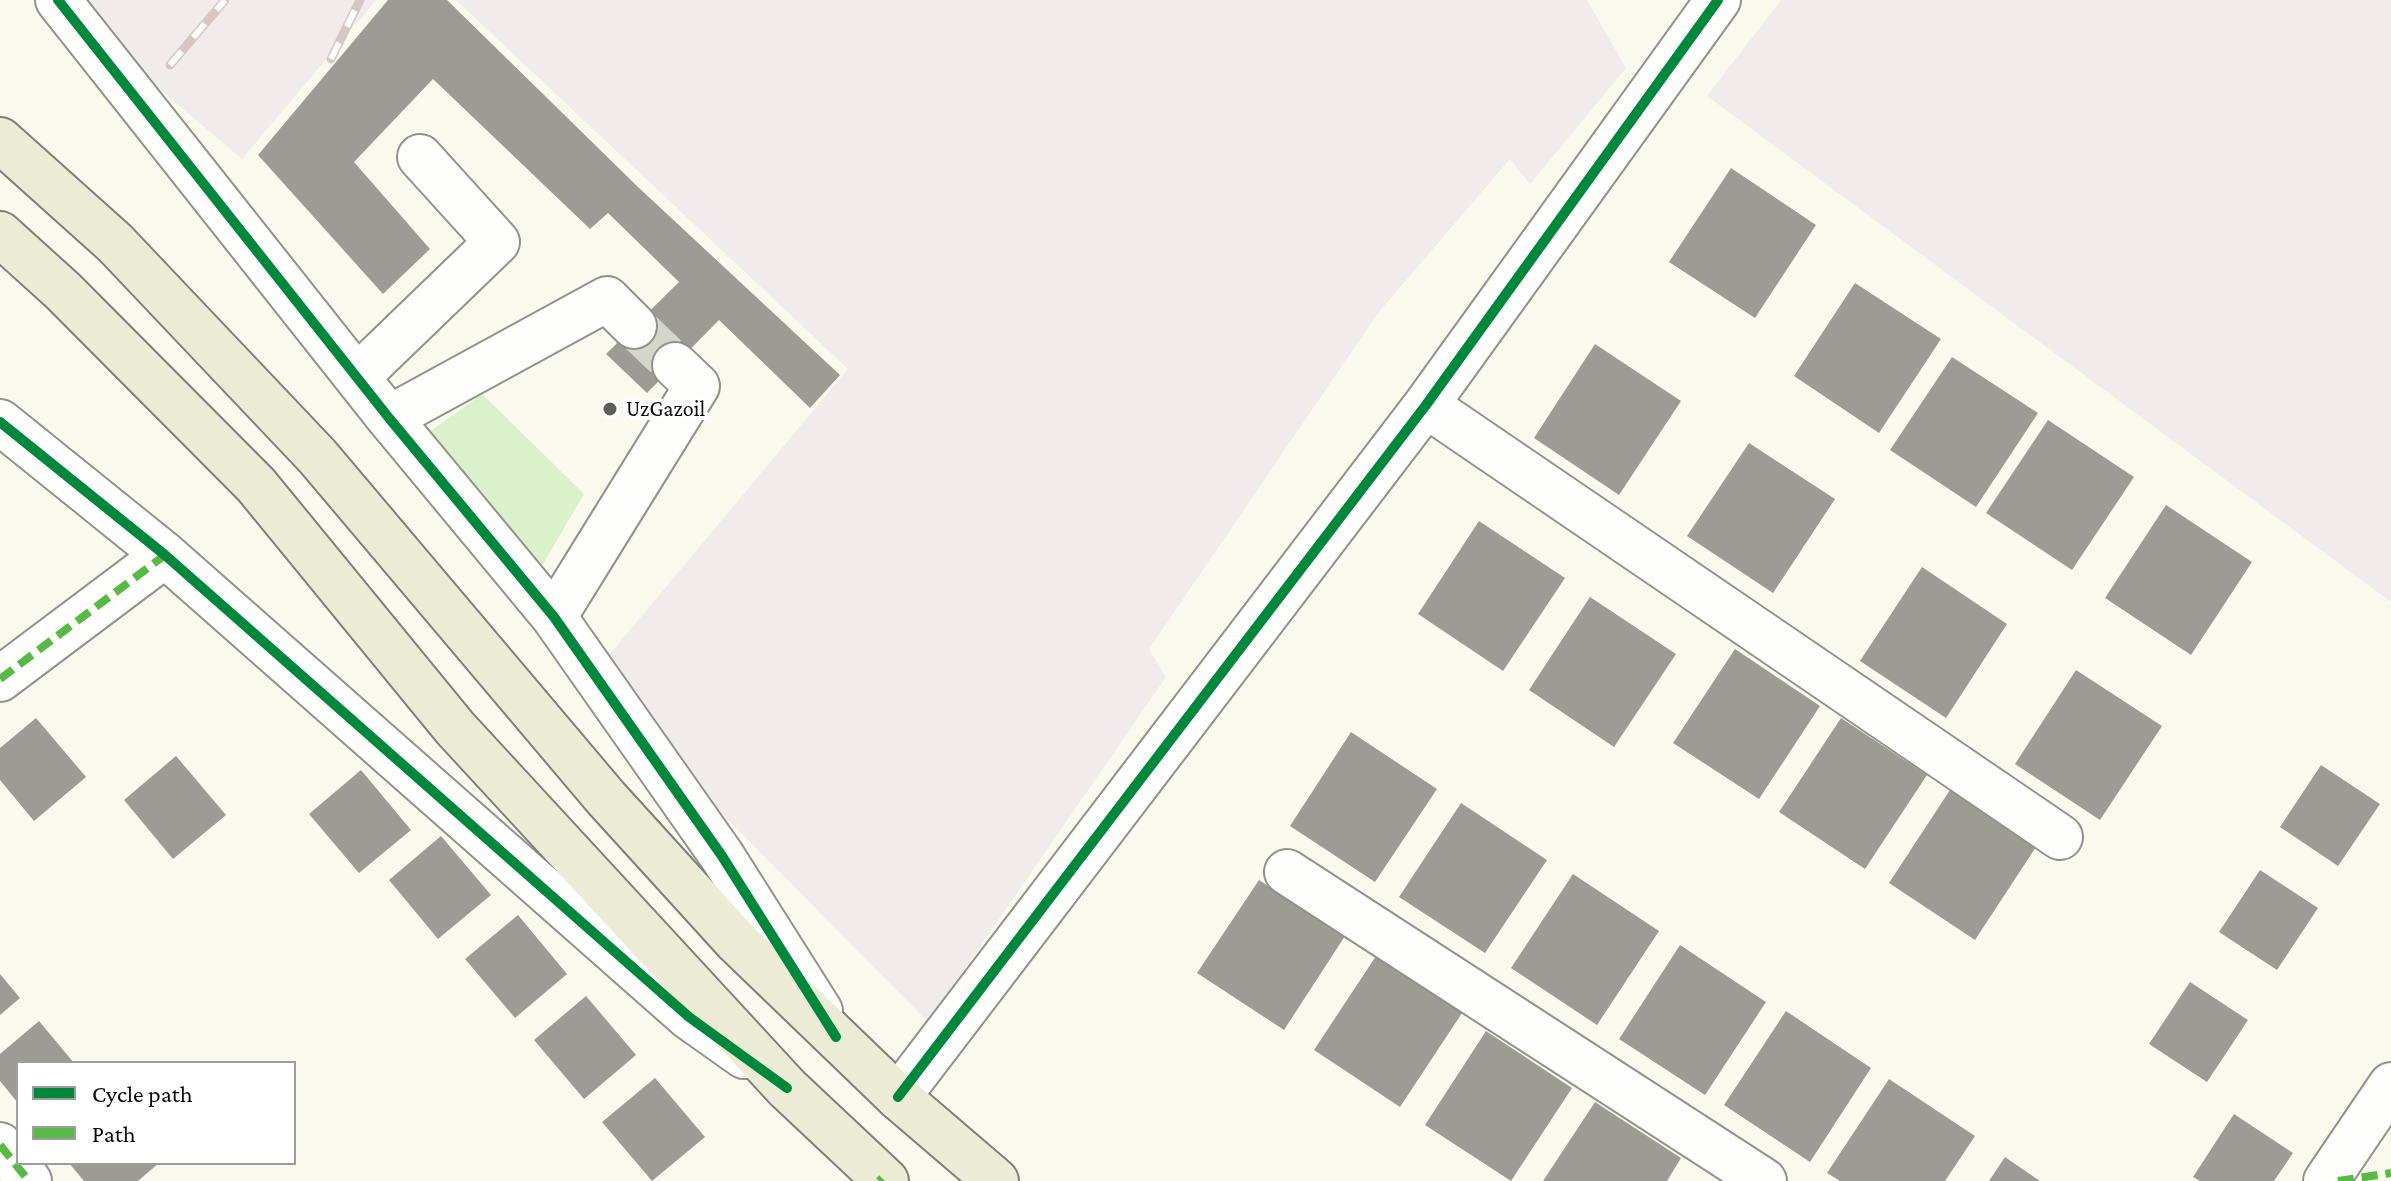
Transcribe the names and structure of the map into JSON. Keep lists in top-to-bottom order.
{
  "places": ["UzGazoil"],
  "legend": ["Cycle path", "Path"]
}
